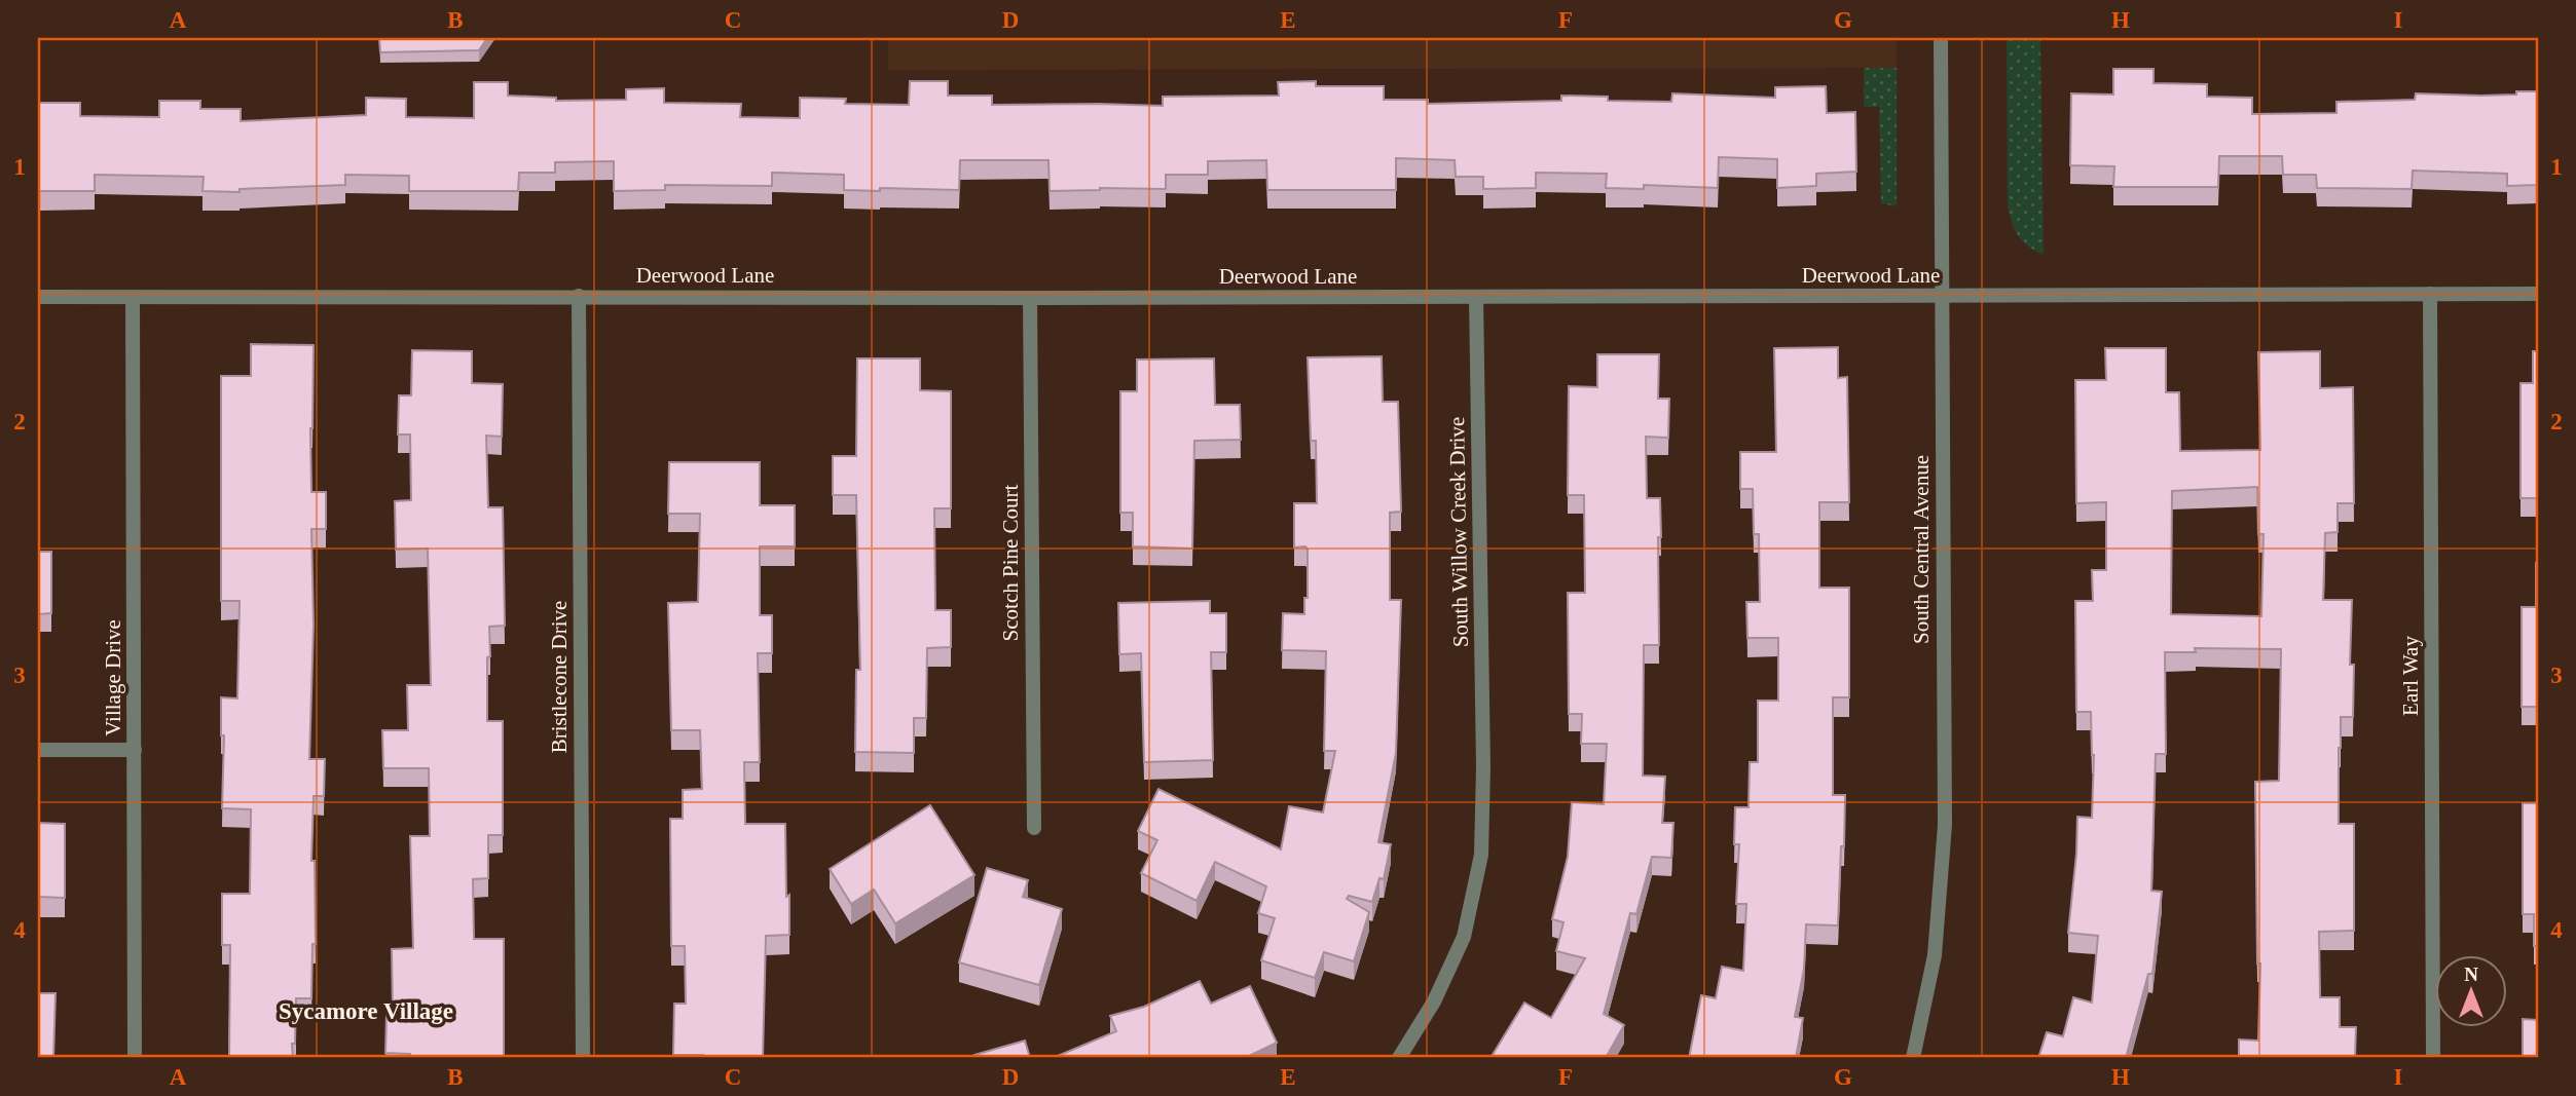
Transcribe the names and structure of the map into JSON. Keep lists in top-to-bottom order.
{
  "streets": {
    "street": [
      "Deerwood Lane",
      "South Willow Creek Drive",
      "South Central Avenue",
      "Scotch Pine Court",
      "Earl Way",
      "Bristlecone Drive",
      "Village Drive"
    ]
  },
  "crossings": [
    ["Deerwood Lane", "South Willow Creek Drive"],
    ["Deerwood Lane", "South Central Avenue"],
    ["Deerwood Lane", "Scotch Pine Court"],
    ["Deerwood Lane", "Earl Way"],
    ["Deerwood Lane", "Bristlecone Drive"],
    ["Deerwood Lane", "Village Drive"]
  ],
  "districts": ["Sycamore Village"],
  "north": "top",
  "grid": {
    "columns": [
      "A",
      "B",
      "C",
      "D",
      "E",
      "F",
      "G",
      "H",
      "I"
    ],
    "rows": [
      "1",
      "2",
      "3",
      "4"
    ]
  }
}
